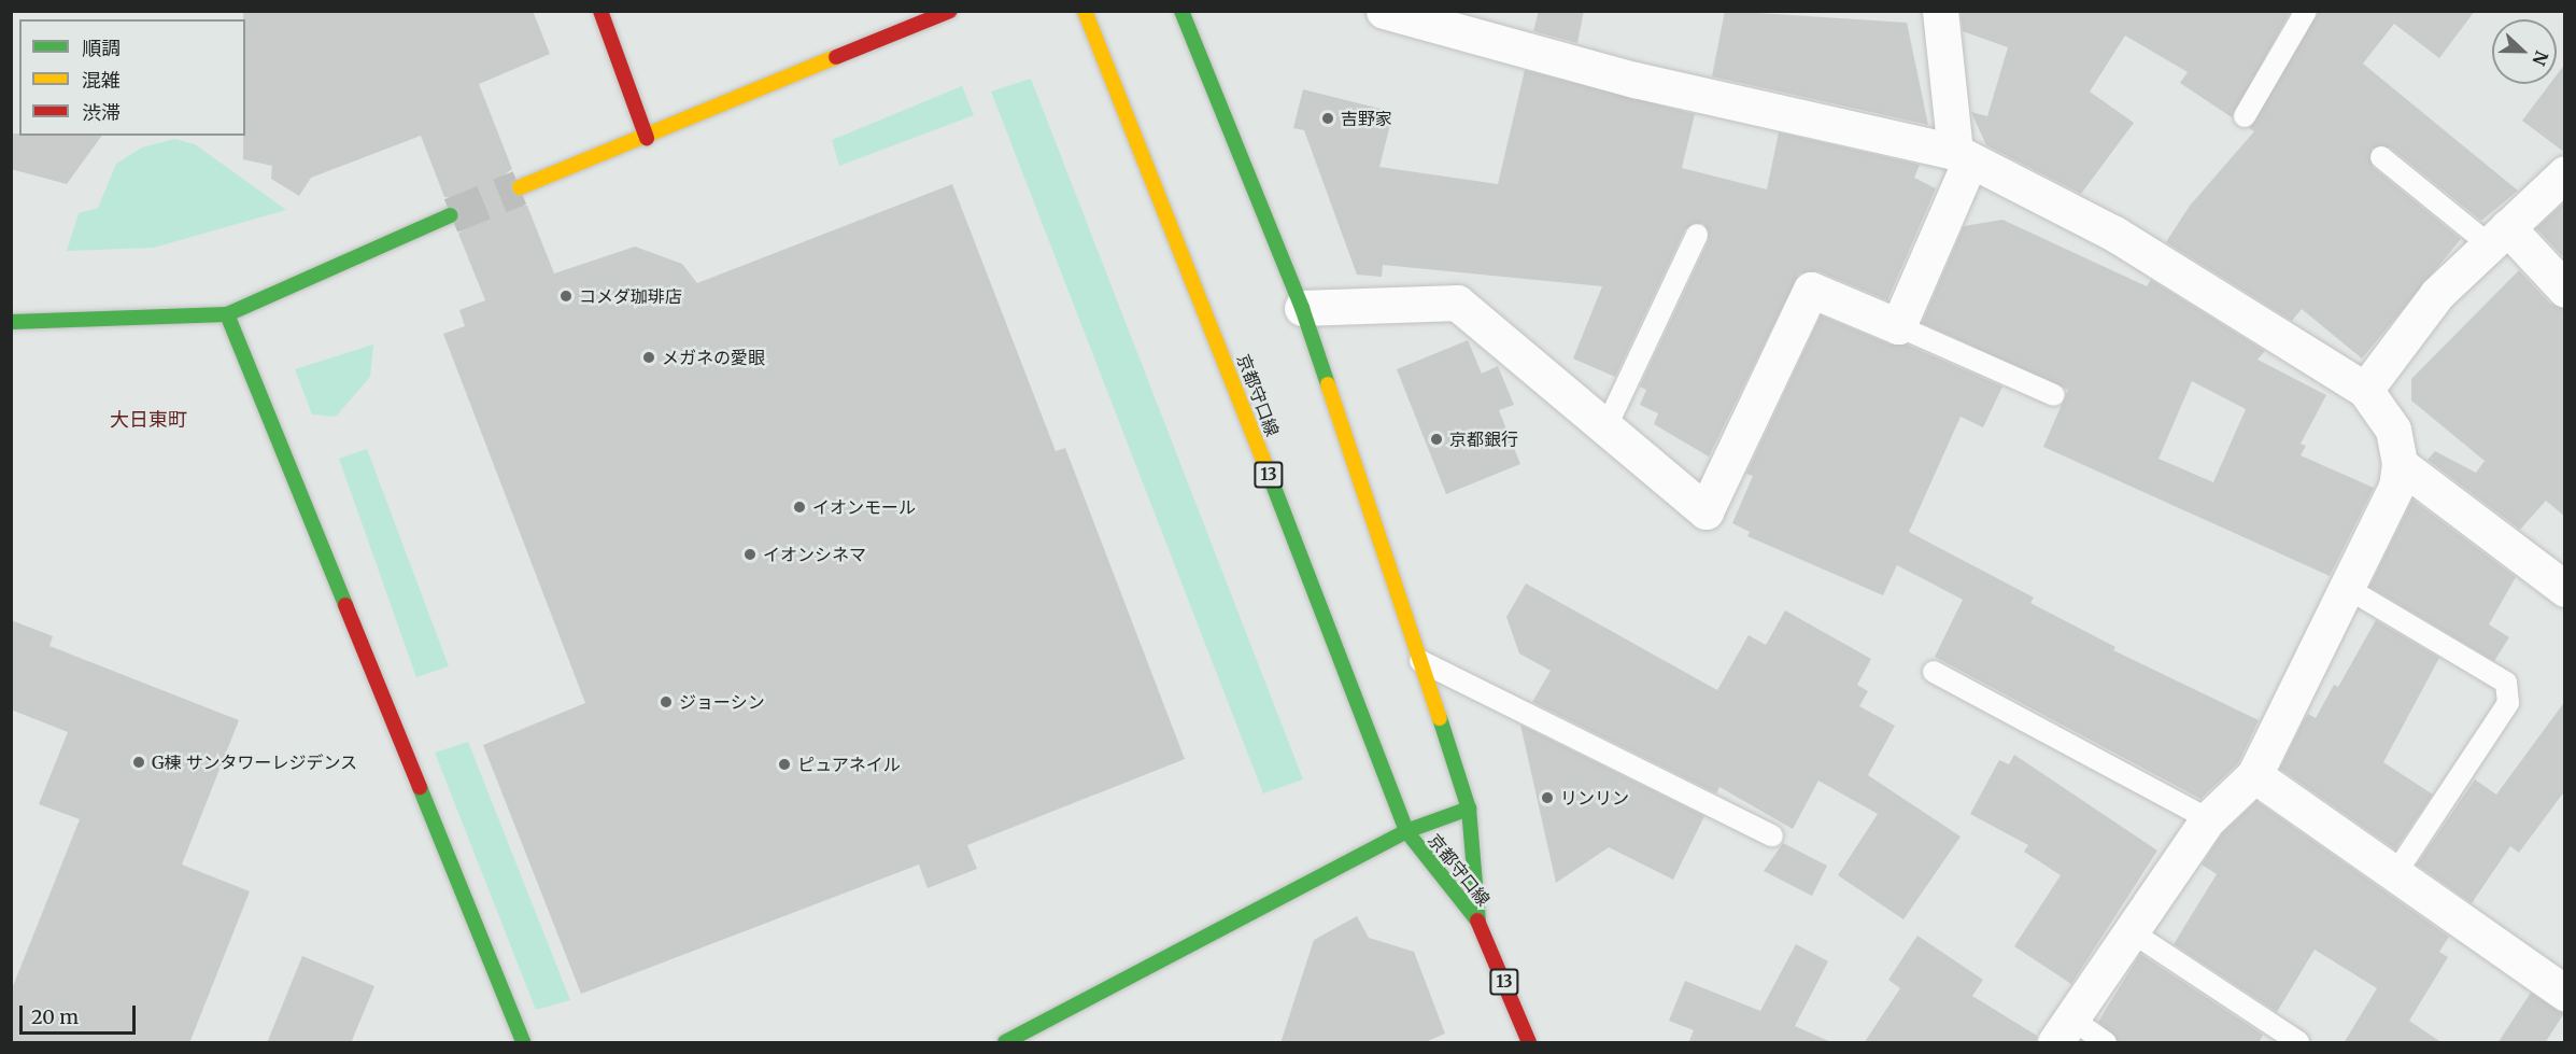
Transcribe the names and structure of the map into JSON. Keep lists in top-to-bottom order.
{
  "streets": {
    "street": ["京都守口線", "13"]
  },
  "districts": ["大日東町"],
  "places": [
    "吉野家",
    "コメダ珈琲店",
    "メガネの愛眼",
    "京都銀行",
    "イオンモール",
    "イオンシネマ",
    "ジョーシン",
    "G棟 サンタワーレジデンス",
    "ピュアネイル",
    "リンリン"
  ],
  "legend": ["順調", "混雑", "渋滞"],
  "scale_bar": "20 m",
  "north": "right"
}
